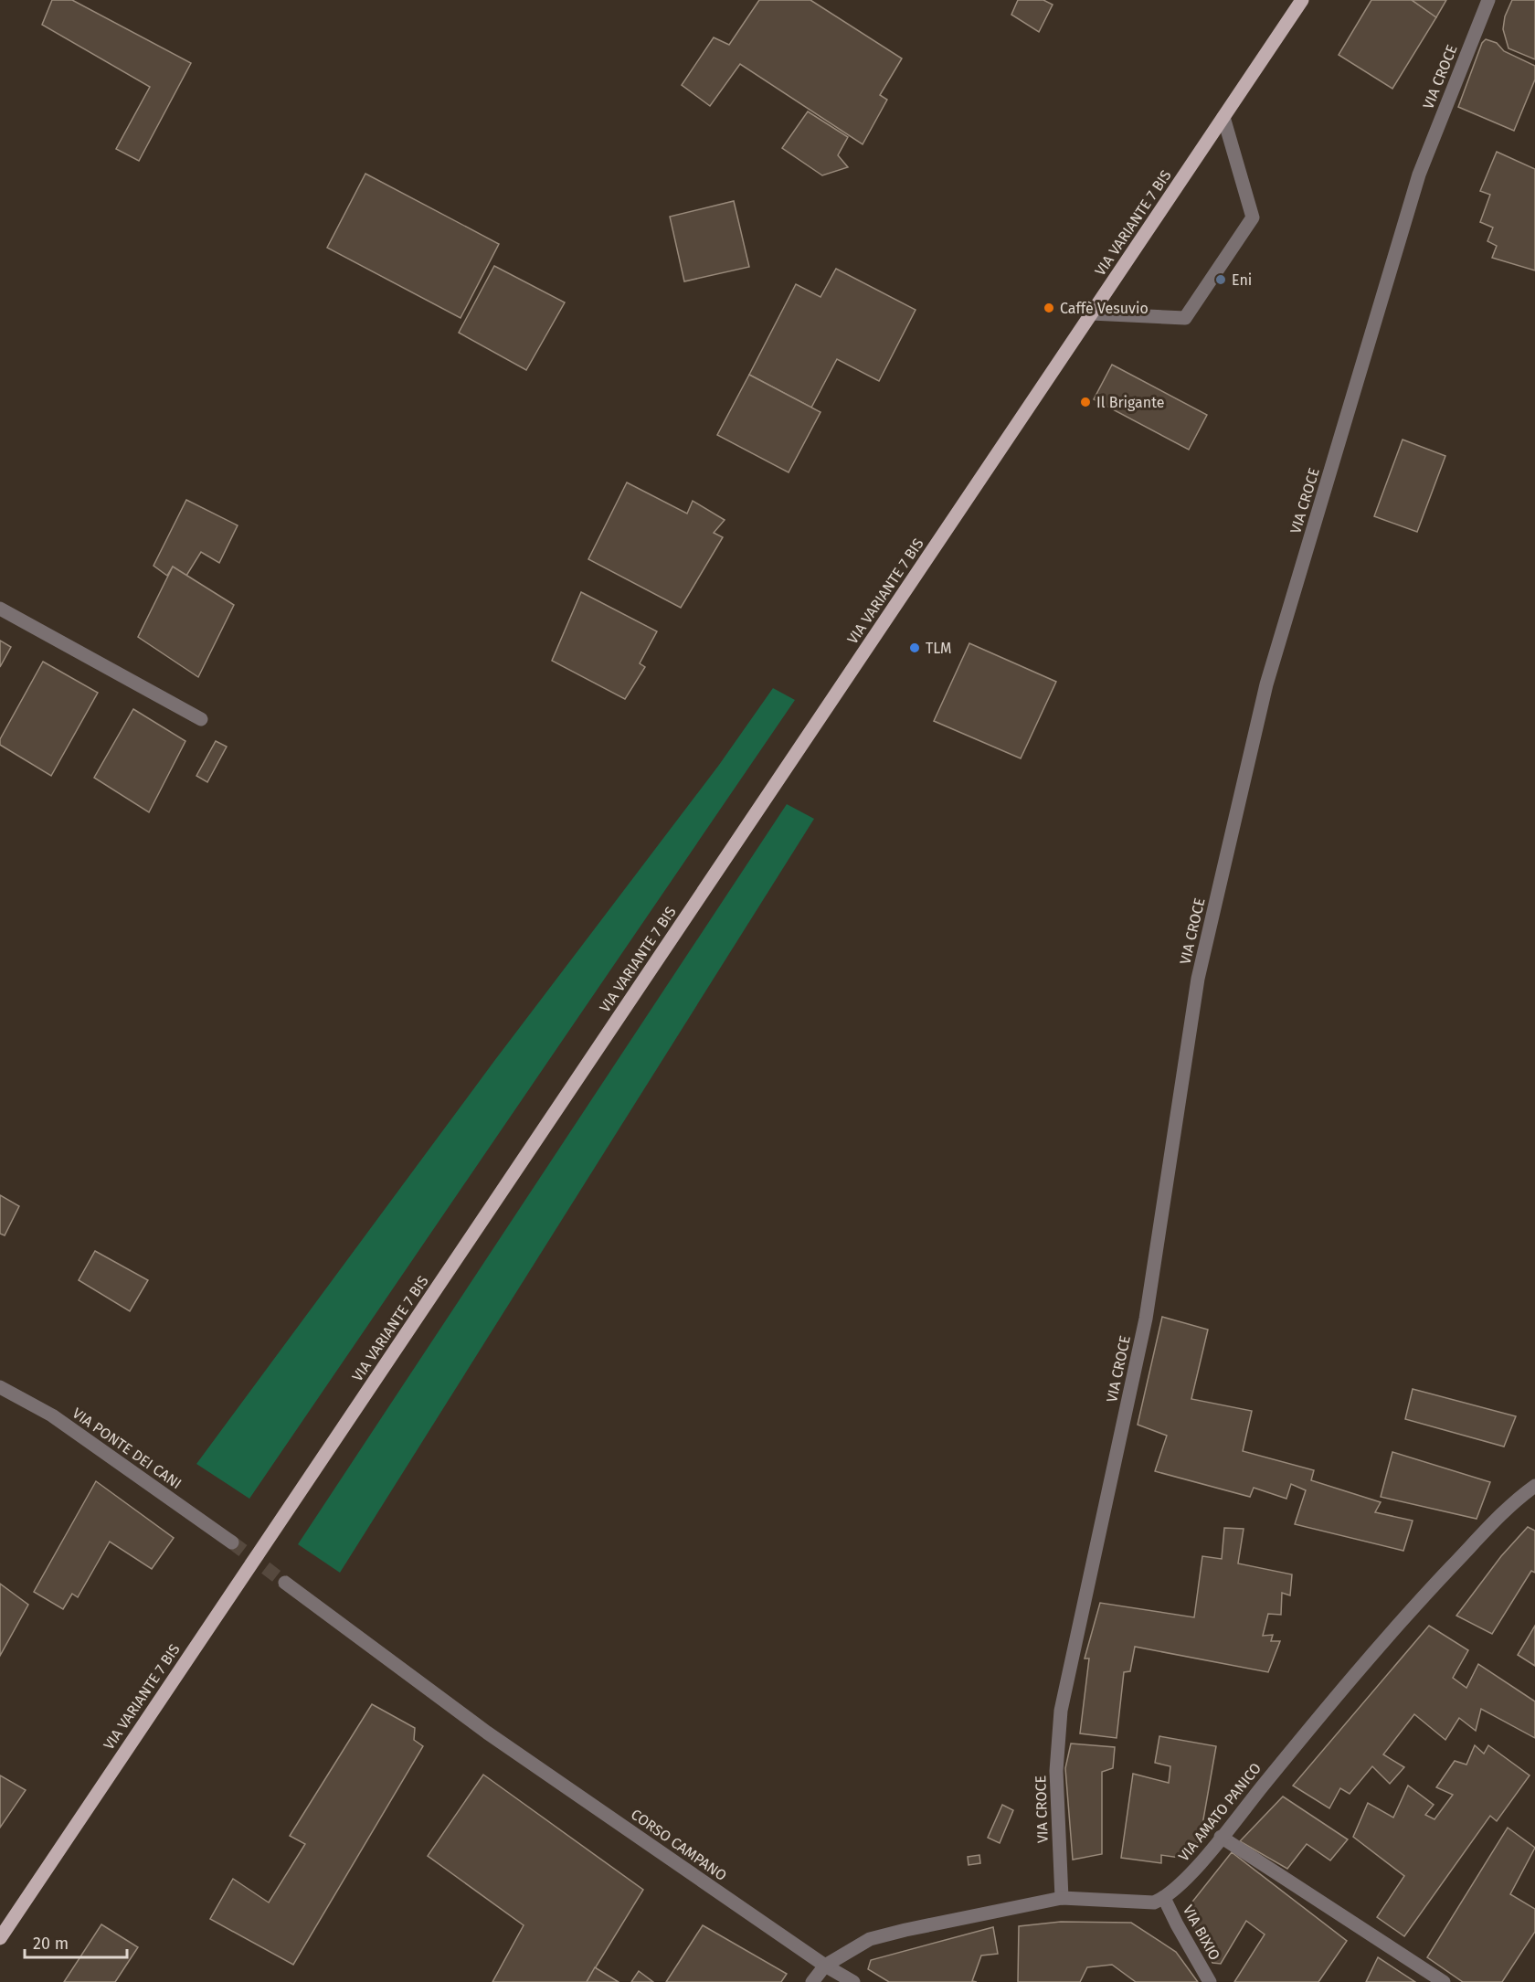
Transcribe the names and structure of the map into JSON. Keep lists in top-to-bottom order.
{
  "streets": {
    "main road": ["VIA VARIANTE 7 BIS"],
    "street": [
      "VIA CROCE",
      "VIA PONTE DEI CANI",
      "VIA AMATO PANICO",
      "CORSO CAMPANO",
      "VIA BIXIO"
    ]
  },
  "crossings": [
    ["VIA AMATO PANICO", "VIA BIXIO"]
  ],
  "places": [
    "Eni",
    "Caffè Vesuvio",
    "Il Brigante",
    "TLM"
  ],
  "scale_bar": "20 m"
}
